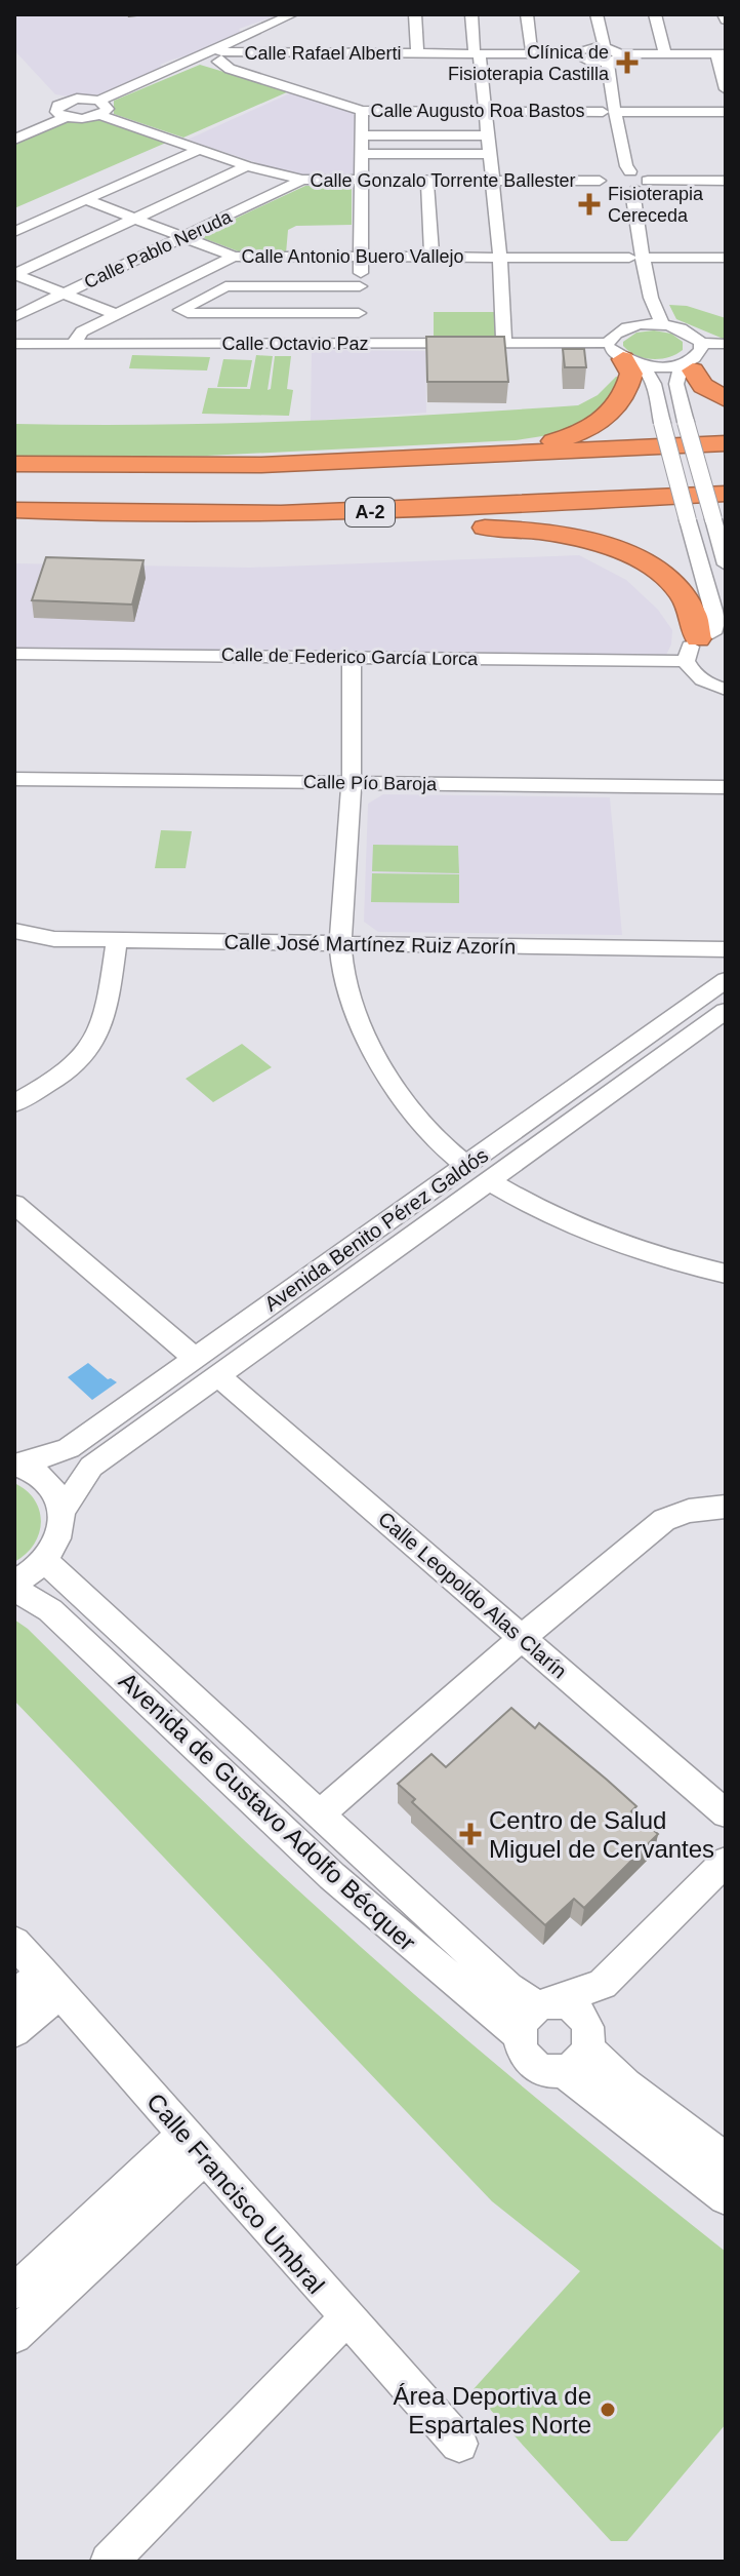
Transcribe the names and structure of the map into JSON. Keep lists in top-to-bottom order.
{
  "streets": {
    "highway": ["A-2"],
    "street": [
      "Calle Rafael Alberti",
      "Calle Augusto Roa Bastos",
      "Calle Gonzalo Torrente Ballester",
      "Calle Pablo Neruda",
      "Calle Antonio Buero Vallejo",
      "Calle Octavio Paz",
      "Calle de Federico García Lorca",
      "Calle Pío Baroja",
      "Calle José Martínez Ruiz Azorín",
      "Avenida Benito Pérez Galdós",
      "Calle Leopoldo Alas Clarín",
      "Avenida de Gustavo Adolfo Bécquer",
      "Calle Francisco Umbral"
    ]
  },
  "crossings": [
    ["Calle Rafael Alberti", "Calle Augusto Roa Bastos"],
    ["Calle Gonzalo Torrente Ballester", "Calle Pablo Neruda"],
    ["Calle Pablo Neruda", "Calle Antonio Buero Vallejo"],
    ["Avenida Benito Pérez Galdós", "Calle Leopoldo Alas Clarín"]
  ],
  "places": {
    "health": ["Clínica de Fisioterapia Castilla", "Fisioterapia Cereceda", "Centro de Salud Miguel de Cervantes"],
    "other": ["Área Deportiva de Espartales Norte"]
  }
}
